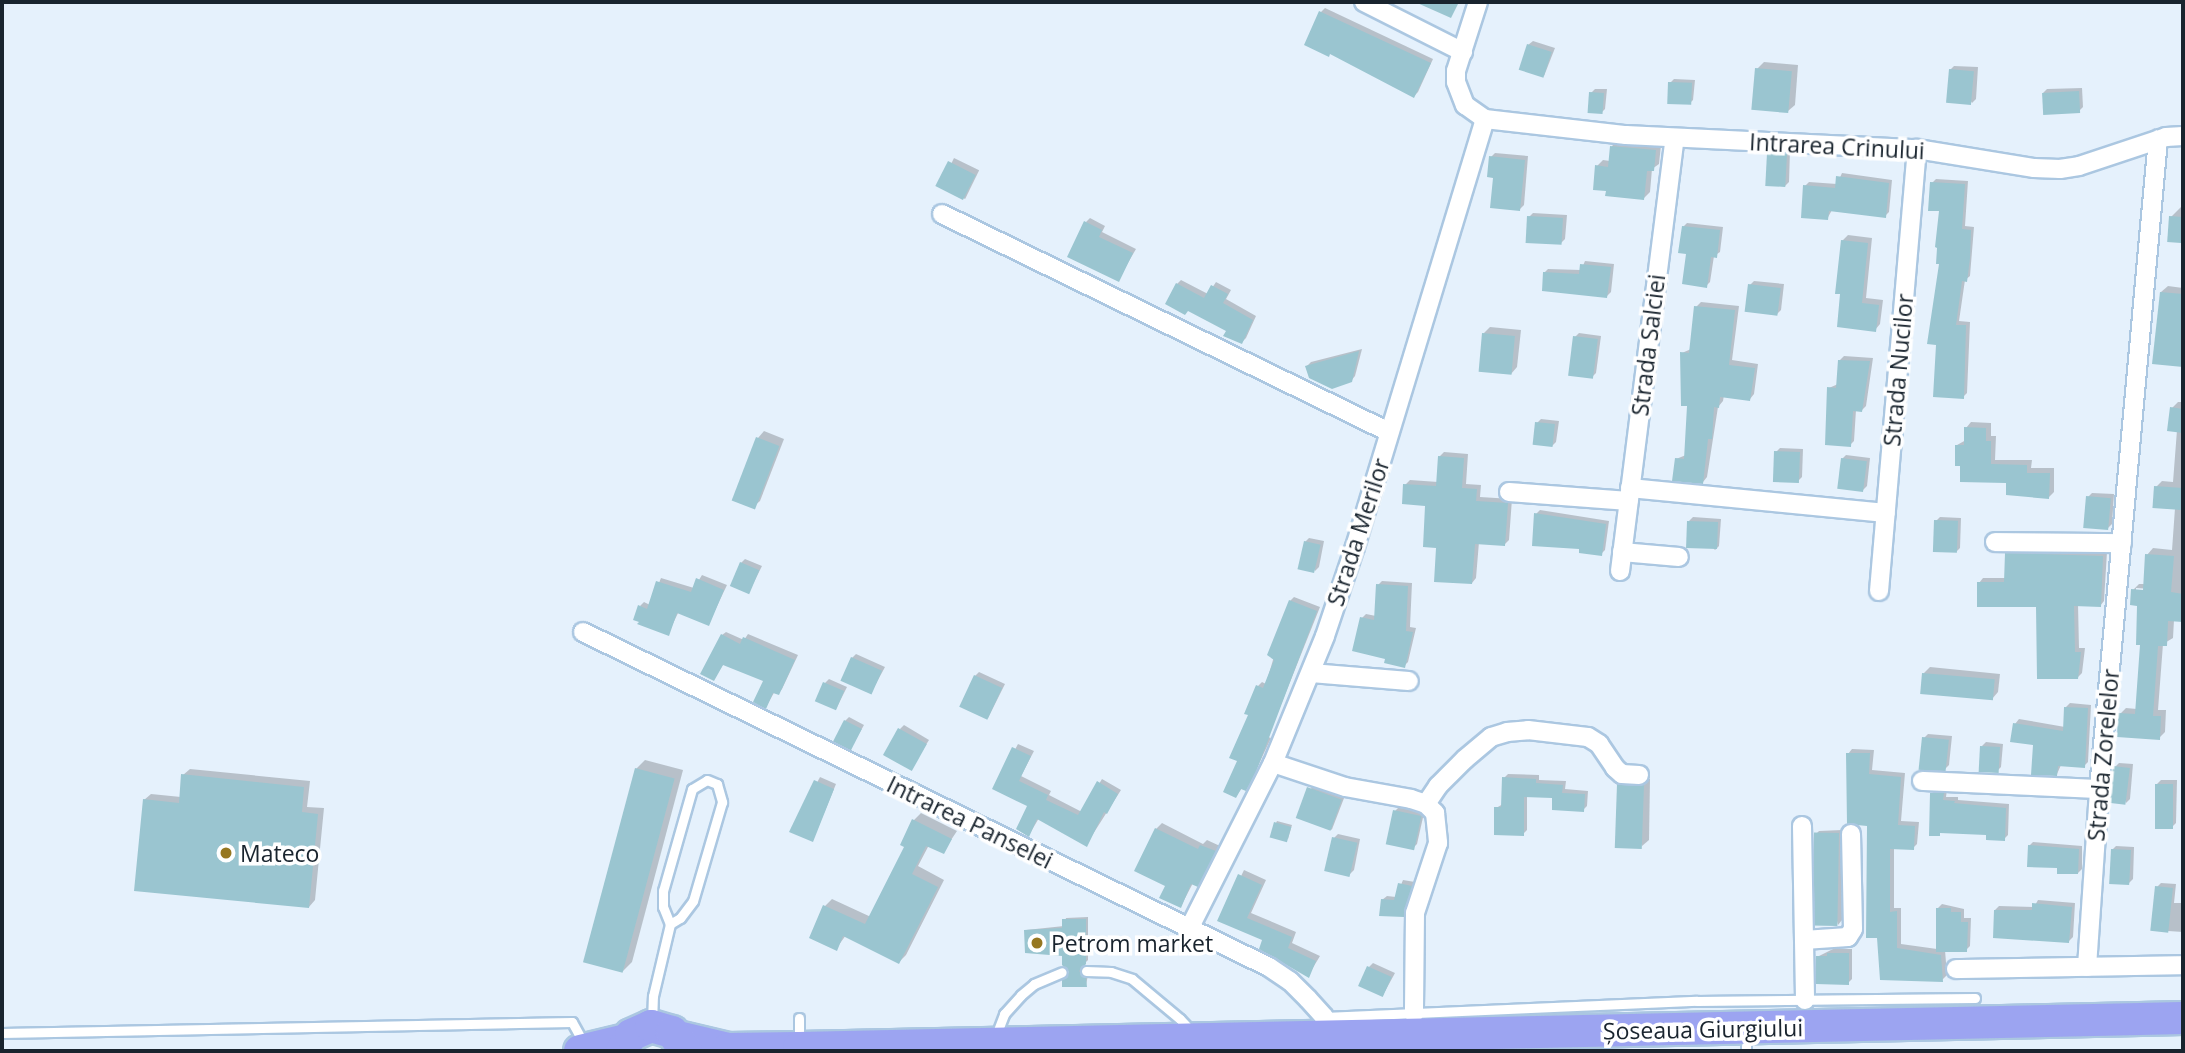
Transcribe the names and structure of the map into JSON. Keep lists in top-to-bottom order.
{
  "streets": {
    "highway": ["Șoseaua Giurgiului"],
    "street": [
      "Intrarea Crinului",
      "Strada Salciei",
      "Strada Nucilor",
      "Strada Merilor",
      "Strada Zorelelor",
      "Intrarea Panselei"
    ]
  },
  "crossings": [
    ["Intrarea Crinului", "Strada Salciei"],
    ["Intrarea Crinului", "Strada Nucilor"],
    ["Intrarea Crinului", "Strada Merilor"],
    ["Intrarea Crinului", "Strada Zorelelor"],
    ["Strada Merilor", "Intrarea Panselei"],
    ["Intrarea Panselei", "Șoseaua Giurgiului"]
  ],
  "places": ["Mateco", "Petrom market"]
}
